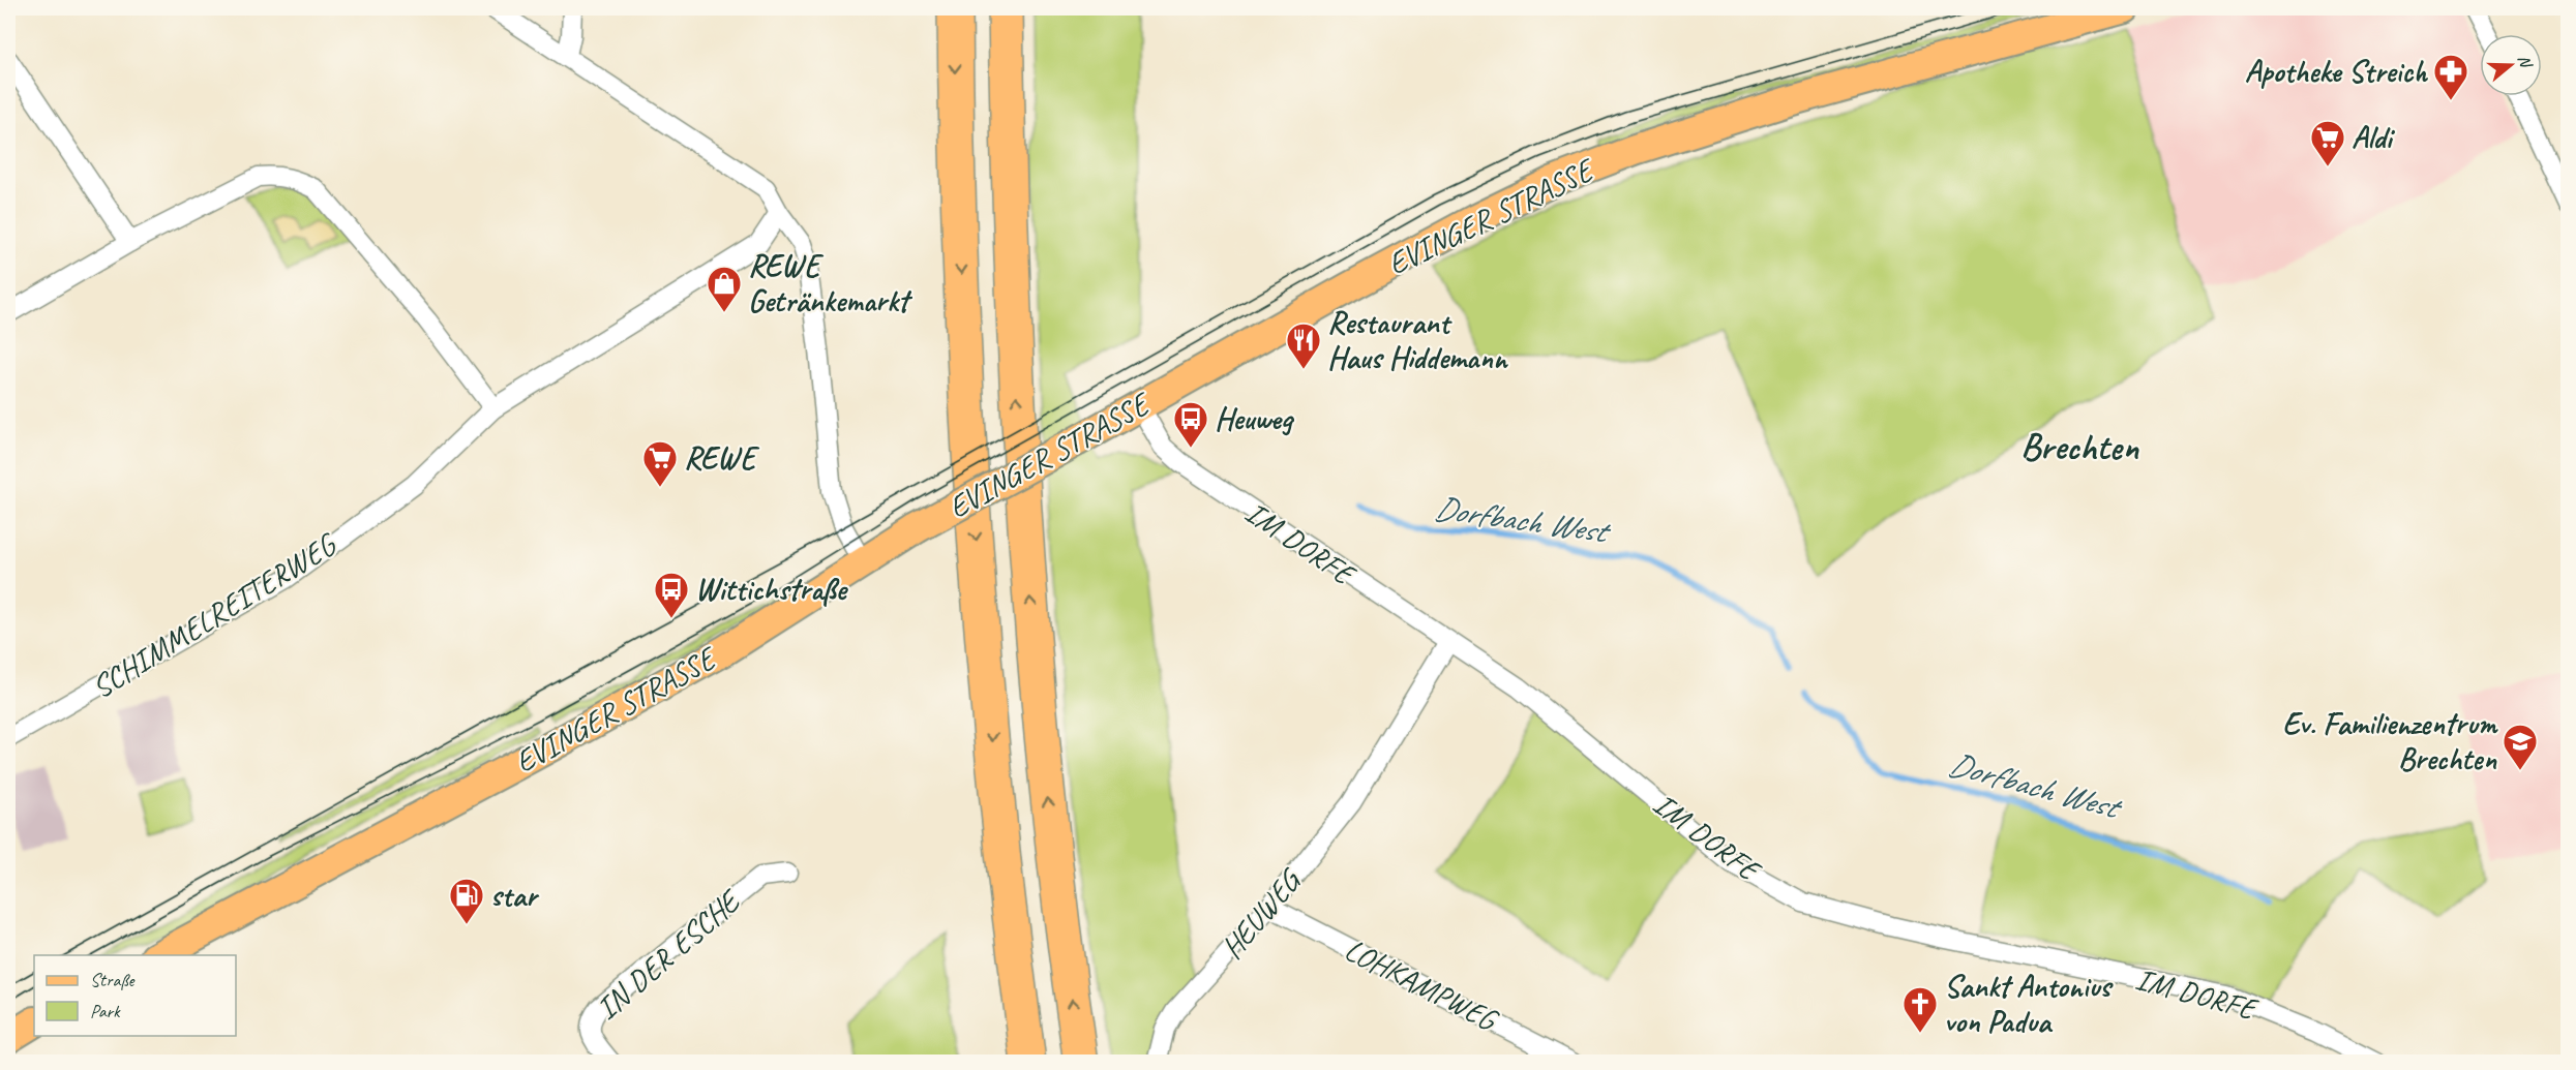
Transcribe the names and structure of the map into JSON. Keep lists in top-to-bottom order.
{
  "streets": {
    "main road": ["EVINGER STRASSE"],
    "street": [
      "IM DORFE",
      "SCHIMMELREITERWEG",
      "HEUWEG",
      "IN DER ESCHE",
      "LOHKAMPWEG"
    ]
  },
  "crossings": [
    ["EVINGER STRASSE", "IM DORFE"],
    ["IM DORFE", "HEUWEG"],
    ["HEUWEG", "LOHKAMPWEG"]
  ],
  "districts": ["Brechten"],
  "water": ["Dorfbach West"],
  "places": {
    "pharmacy": ["Apotheke Streich"],
    "supermarket": ["Aldi", "REWE"],
    "shop": ["REWE Getränkemarkt"],
    "restaurant": ["Restaurant Haus Hiddemann"],
    "bus stop": ["Heuweg", "Wittichstraße"],
    "school or university": ["Ev. Familienzentrum Brechten"],
    "fuel station": ["star"],
    "church": ["Sankt Antonius von Padua"]
  },
  "legend": ["Straße", "Park"],
  "north": "right"
}
